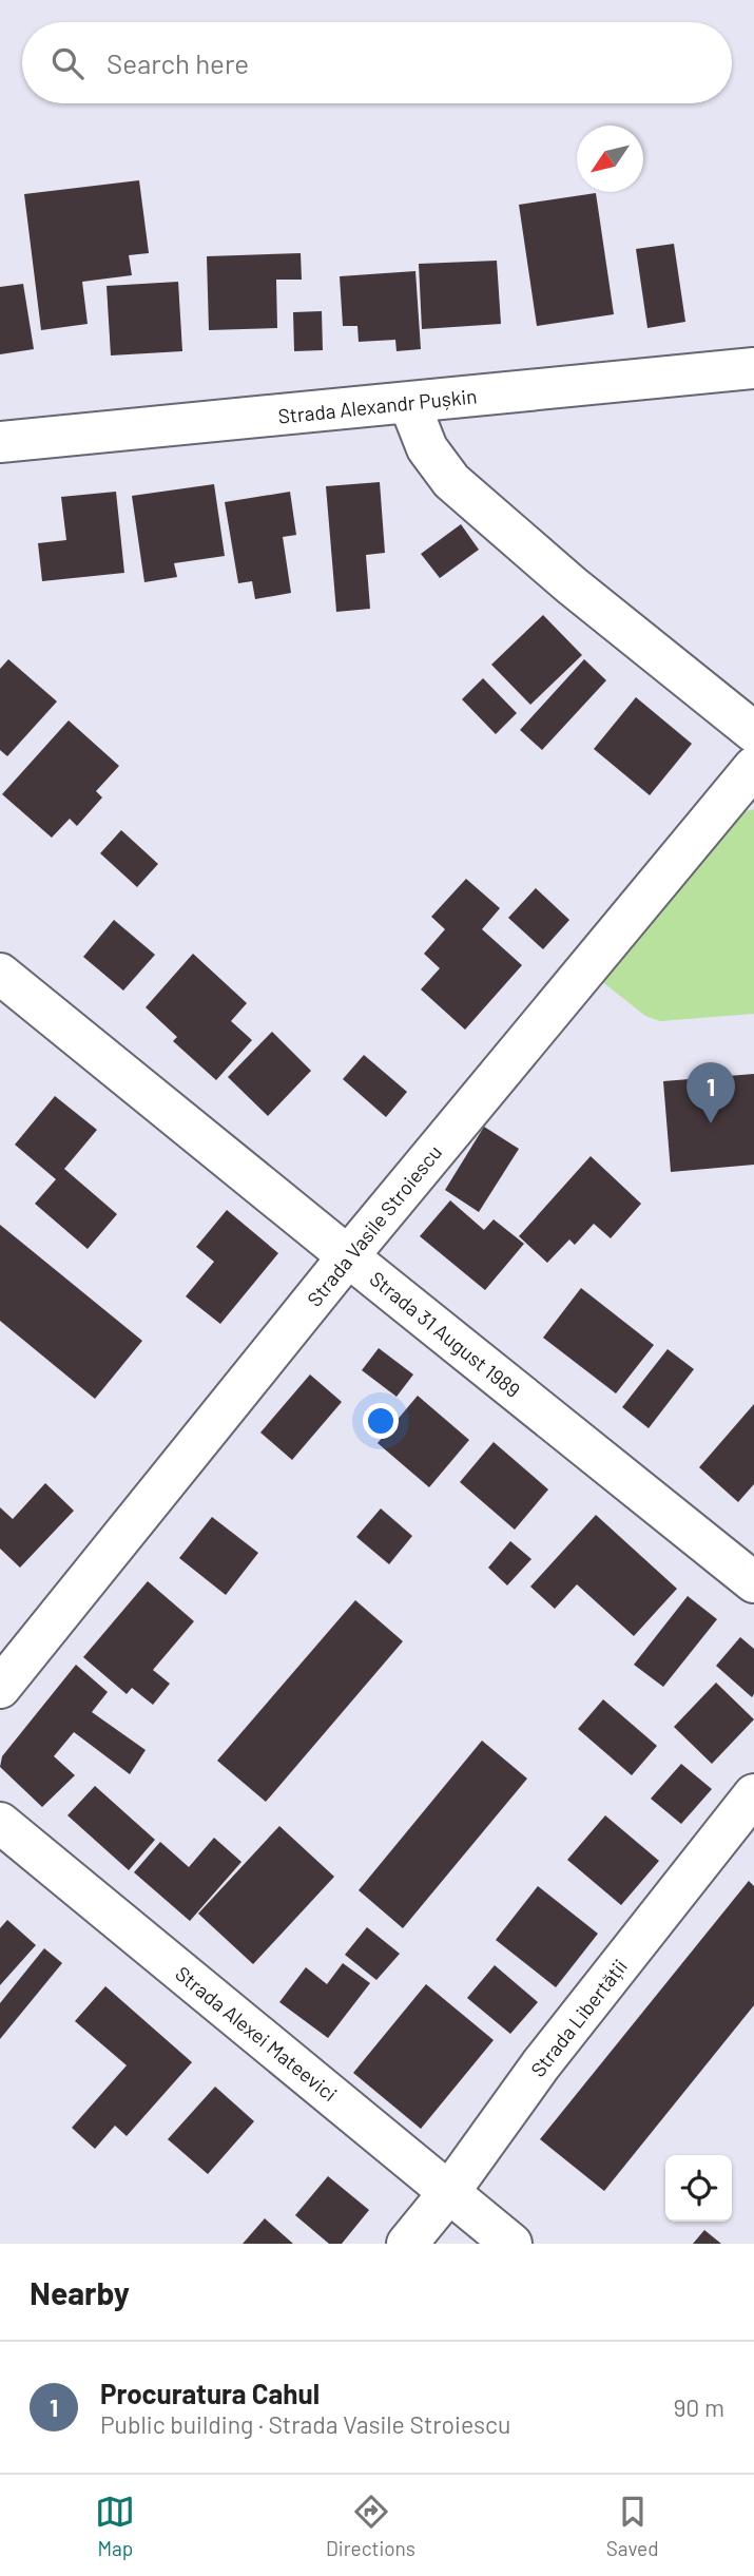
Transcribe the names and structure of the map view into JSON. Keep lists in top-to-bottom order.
{
  "streets": {
    "street": [
      "Strada Alexandr Pușkin",
      "Strada Vasile Stroiescu",
      "Strada 31 August 1989",
      "Strada Libertății",
      "Strada Alexei Mateevici"
    ]
  },
  "crossings": [
    ["Strada Vasile Stroiescu", "Strada 31 August 1989"],
    ["Strada Libertății", "Strada Alexei Mateevici"]
  ],
  "north": "bottom left",
  "page": {
    "search": "Search here",
    "pins": "1",
    "heading": "Nearby",
    "list": [
      {
        "mark": "1",
        "name": "Procuratura Cahul",
        "note": "Public building · Strada Vasile Stroiescu",
        "value": "90 m"
      }
    ],
    "nav": ["Map", "Directions", "Saved"]
  }
}
